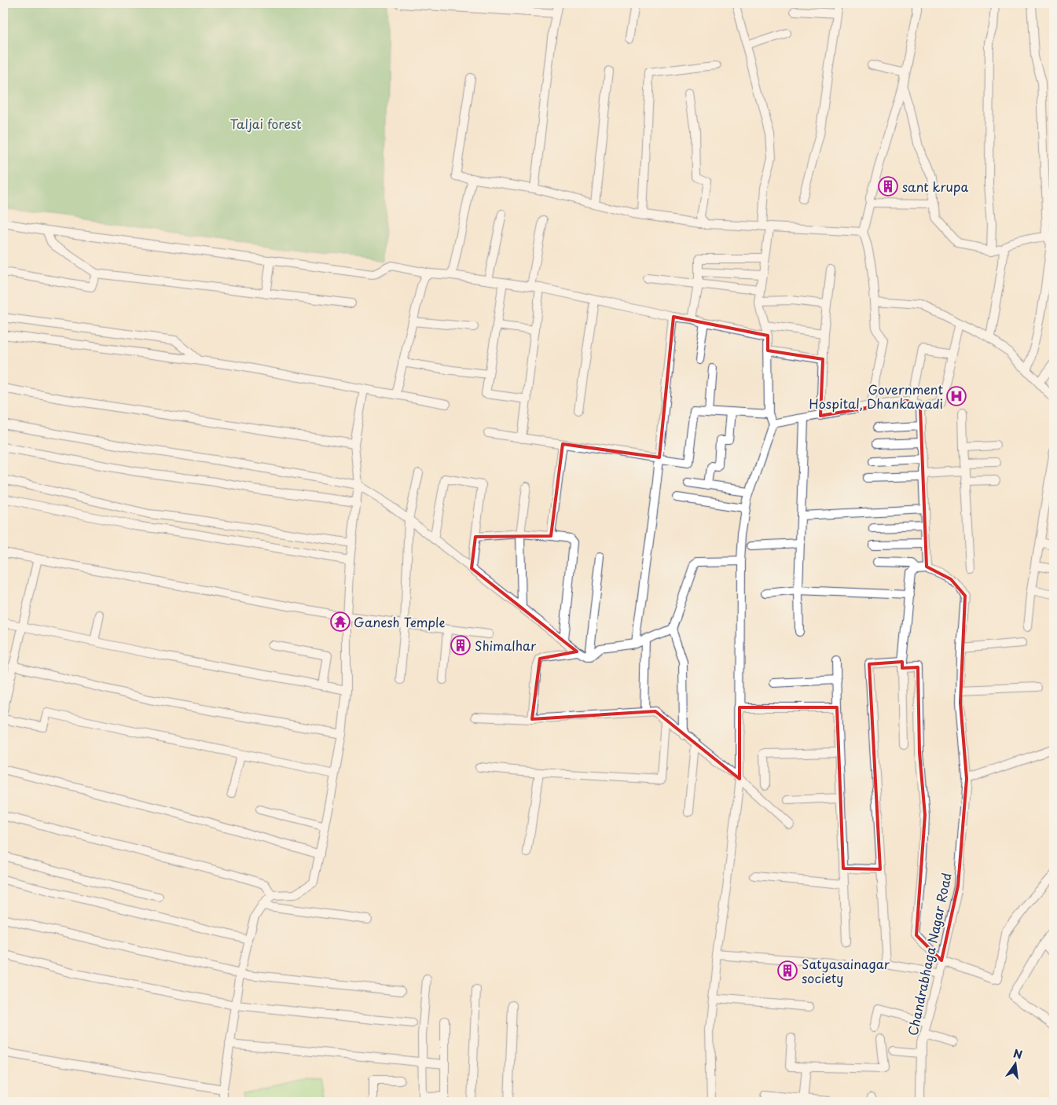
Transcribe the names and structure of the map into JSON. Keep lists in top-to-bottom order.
{
  "streets": {
    "street": ["Chandrabhaga Nagar Road"]
  },
  "parks": ["Taljai forest"],
  "places": {
    "building": ["sant krupa", "Shimalhar", "Satyasainagar society"],
    "hospital": ["Government Hospital, Dhankawadi"],
    "temple": ["Ganesh Temple"]
  },
  "north": "top"
}
